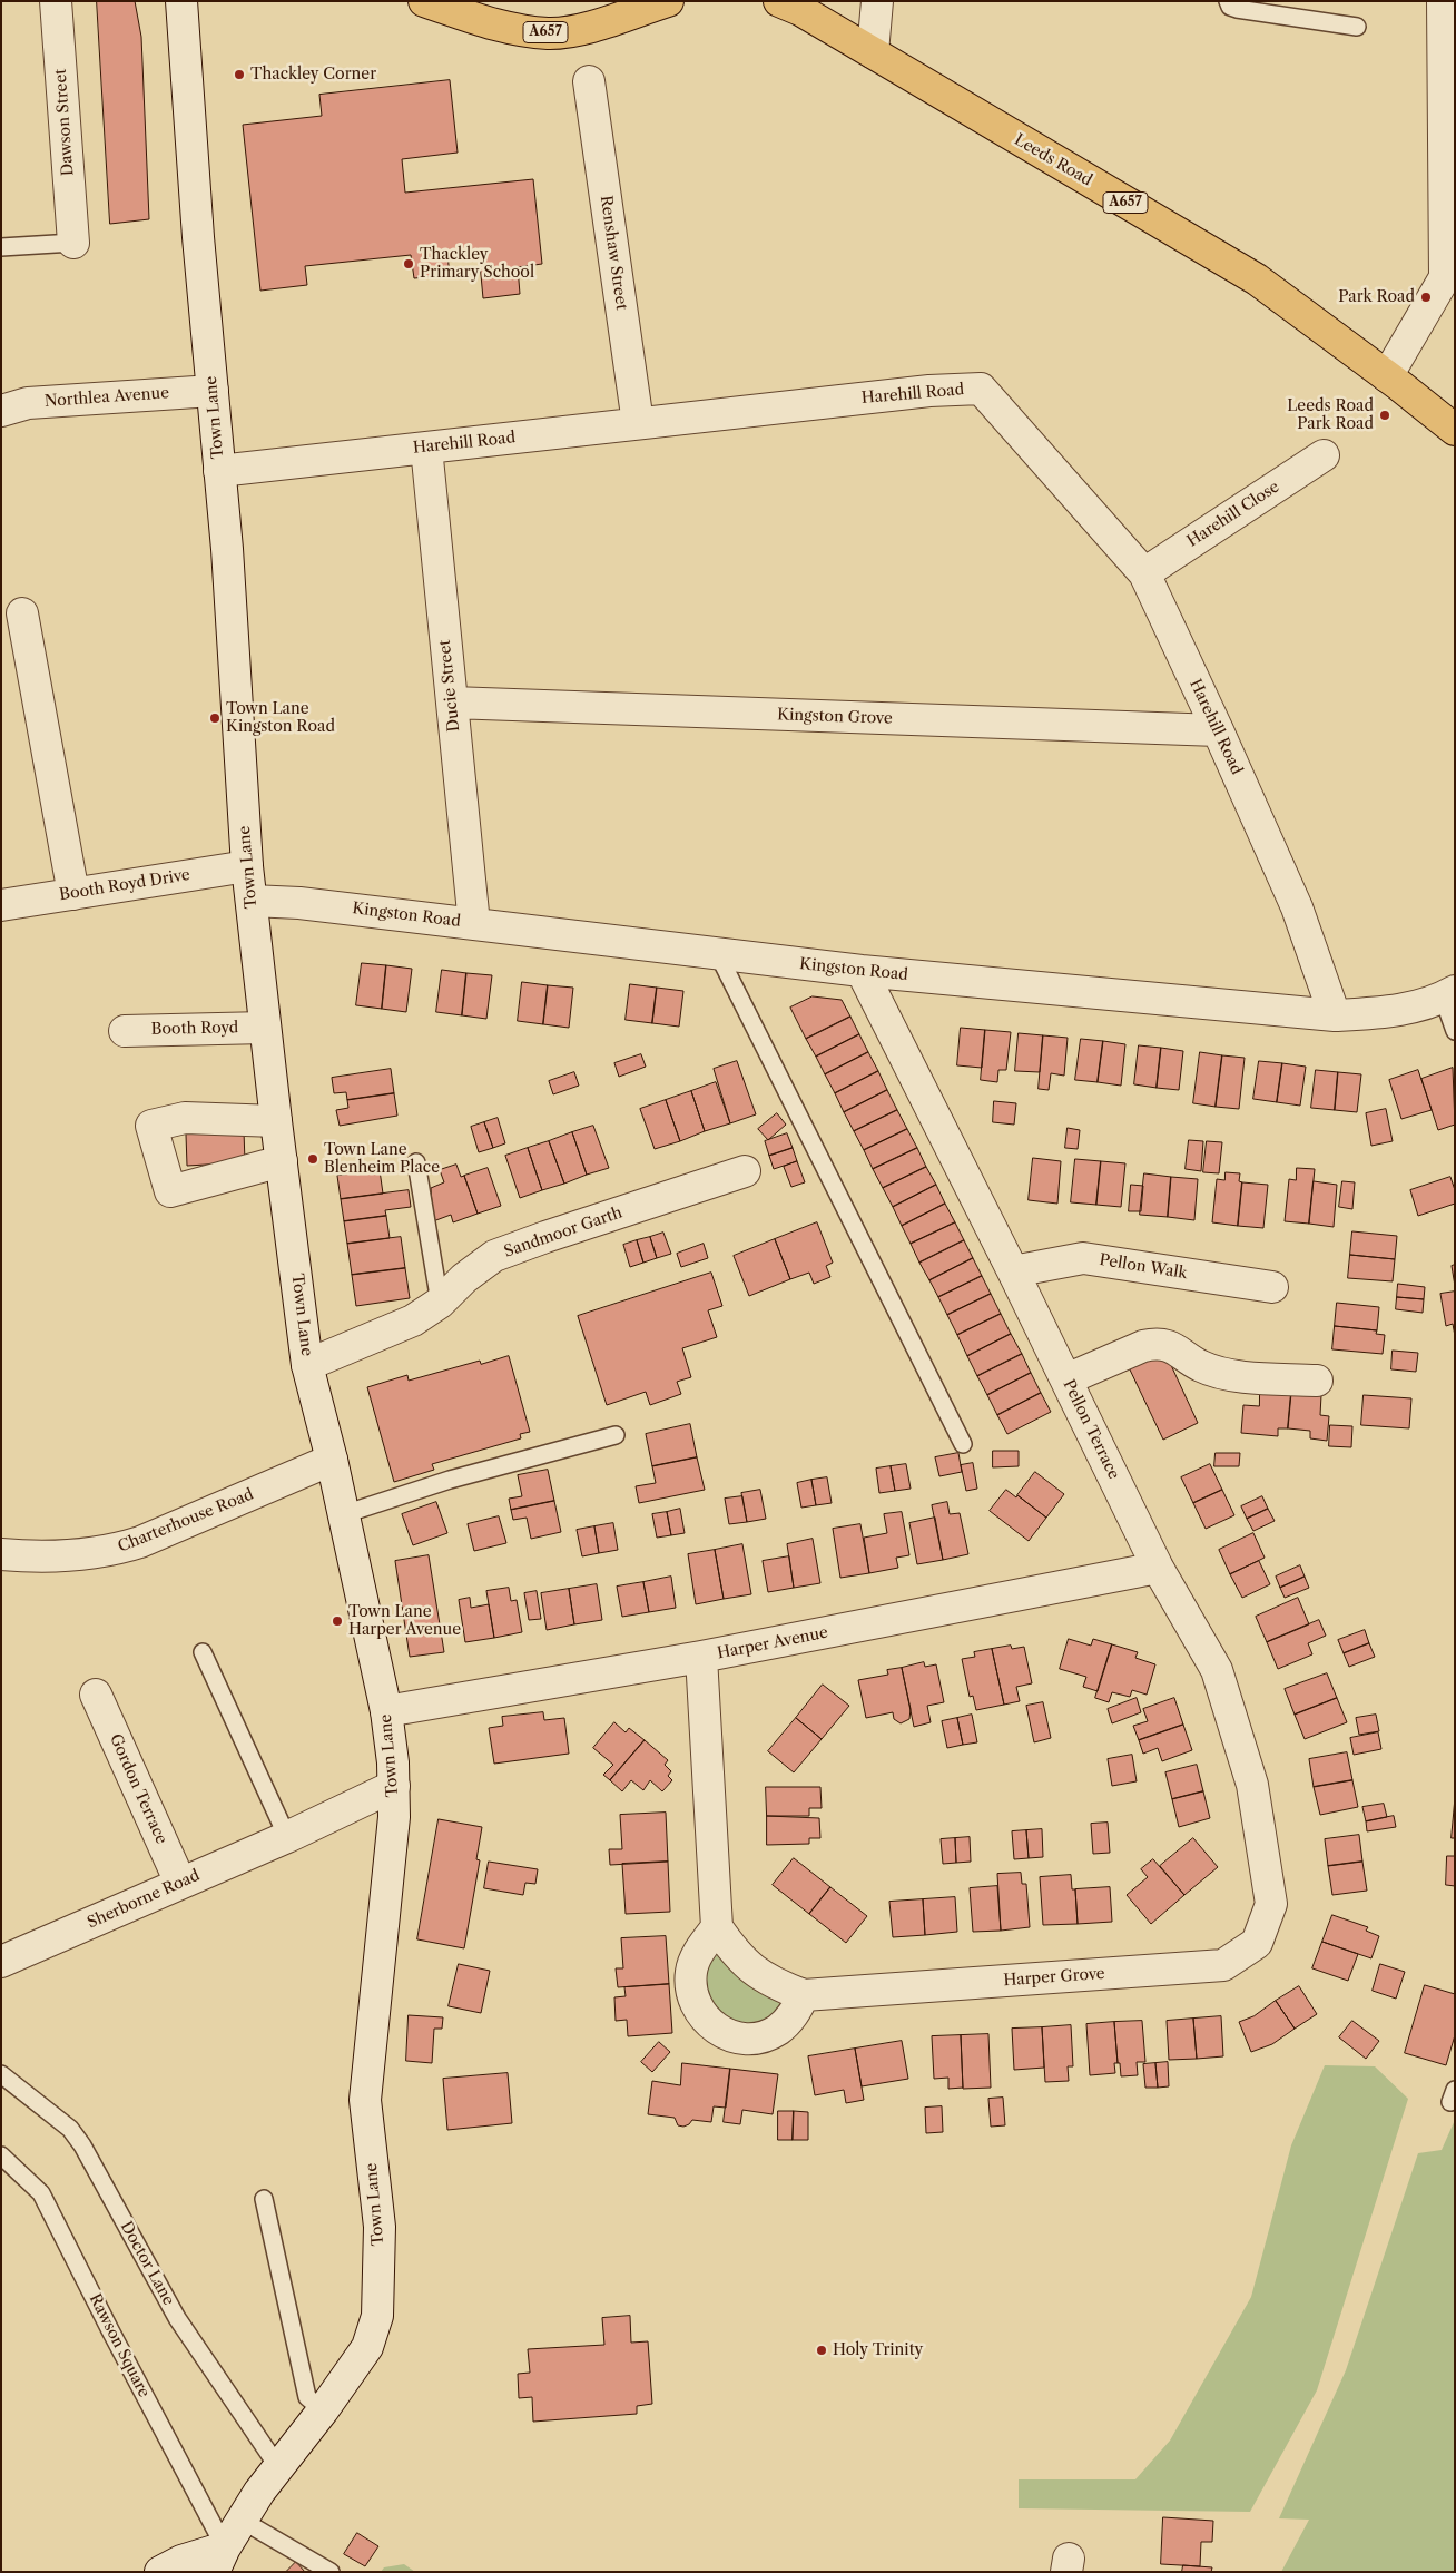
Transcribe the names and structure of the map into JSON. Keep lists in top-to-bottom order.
{
  "streets": {
    "main road": ["A657", "Leeds Road"],
    "street": [
      "Dawson Street",
      "Renshaw Street",
      "Harehill Road",
      "Northlea Avenue",
      "Town Lane",
      "Harehill Close",
      "Ducie Street",
      "Kingston Grove",
      "Booth Royd Drive",
      "Kingston Road",
      "Booth Royd",
      "Sandmoor Garth",
      "Pellon Walk",
      "Pellon Terrace",
      "Charterhouse Road",
      "Harper Avenue",
      "Gordon Terrace",
      "Sherborne Road",
      "Harper Grove"
    ],
    "lane": ["Doctor Lane", "Rawson Square"]
  },
  "crossings": [
    ["Renshaw Street", "Harehill Road"],
    ["Harehill Road", "Town Lane"],
    ["Harehill Road", "Harehill Close"],
    ["Harehill Road", "Ducie Street"],
    ["Harehill Road", "Kingston Grove"],
    ["Harehill Road", "Kingston Road"],
    ["Northlea Avenue", "Town Lane"],
    ["Town Lane", "Booth Royd Drive"],
    ["Town Lane", "Kingston Road"],
    ["Town Lane", "Booth Royd"],
    ["Town Lane", "Sandmoor Garth"],
    ["Town Lane", "Charterhouse Road"],
    ["Town Lane", "Harper Avenue"],
    ["Town Lane", "Sherborne Road"],
    ["Town Lane", "Doctor Lane"],
    ["Town Lane", "Rawson Square"],
    ["Ducie Street", "Kingston Grove"],
    ["Ducie Street", "Kingston Road"],
    ["Kingston Road", "Pellon Terrace"],
    ["Pellon Walk", "Pellon Terrace"],
    ["Pellon Terrace", "Harper Avenue"],
    ["Pellon Terrace", "Harper Grove"],
    ["Gordon Terrace", "Sherborne Road"]
  ],
  "places": [
    "Thackley Corner",
    "Thackley Primary School",
    "Park Road",
    "Leeds Road Park Road",
    "Town Lane Kingston Road",
    "Town Lane Blenheim Place",
    "Town Lane Harper Avenue",
    "Holy Trinity"
  ]
}
